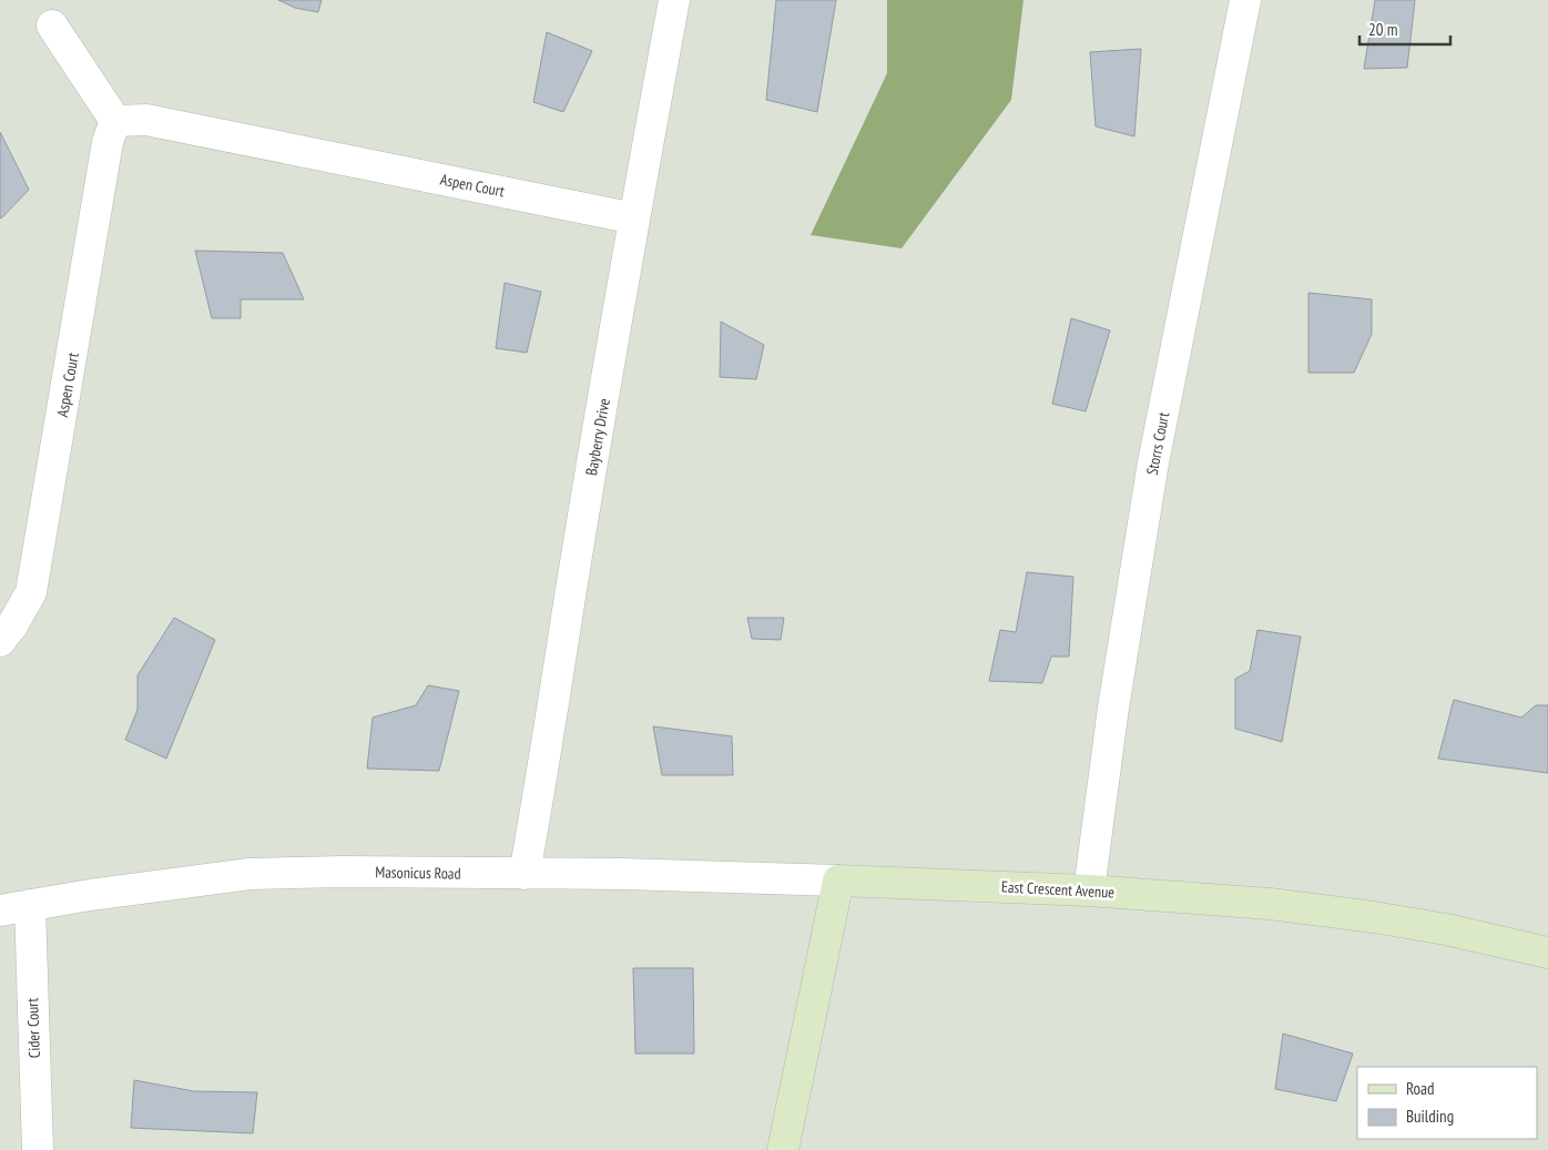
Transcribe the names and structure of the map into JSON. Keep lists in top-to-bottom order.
{
  "streets": {
    "street": [
      "Aspen Court",
      "Bayberry Drive",
      "Storrs Court",
      "Masonicus Road",
      "East Crescent Avenue",
      "Cider Court"
    ]
  },
  "crossings": [
    ["Aspen Court", "Bayberry Drive"],
    ["Bayberry Drive", "Masonicus Road"],
    ["Storrs Court", "East Crescent Avenue"],
    ["Masonicus Road", "East Crescent Avenue"],
    ["Masonicus Road", "Cider Court"]
  ],
  "legend": ["Road", "Building"],
  "scale_bar": "20 m"
}
